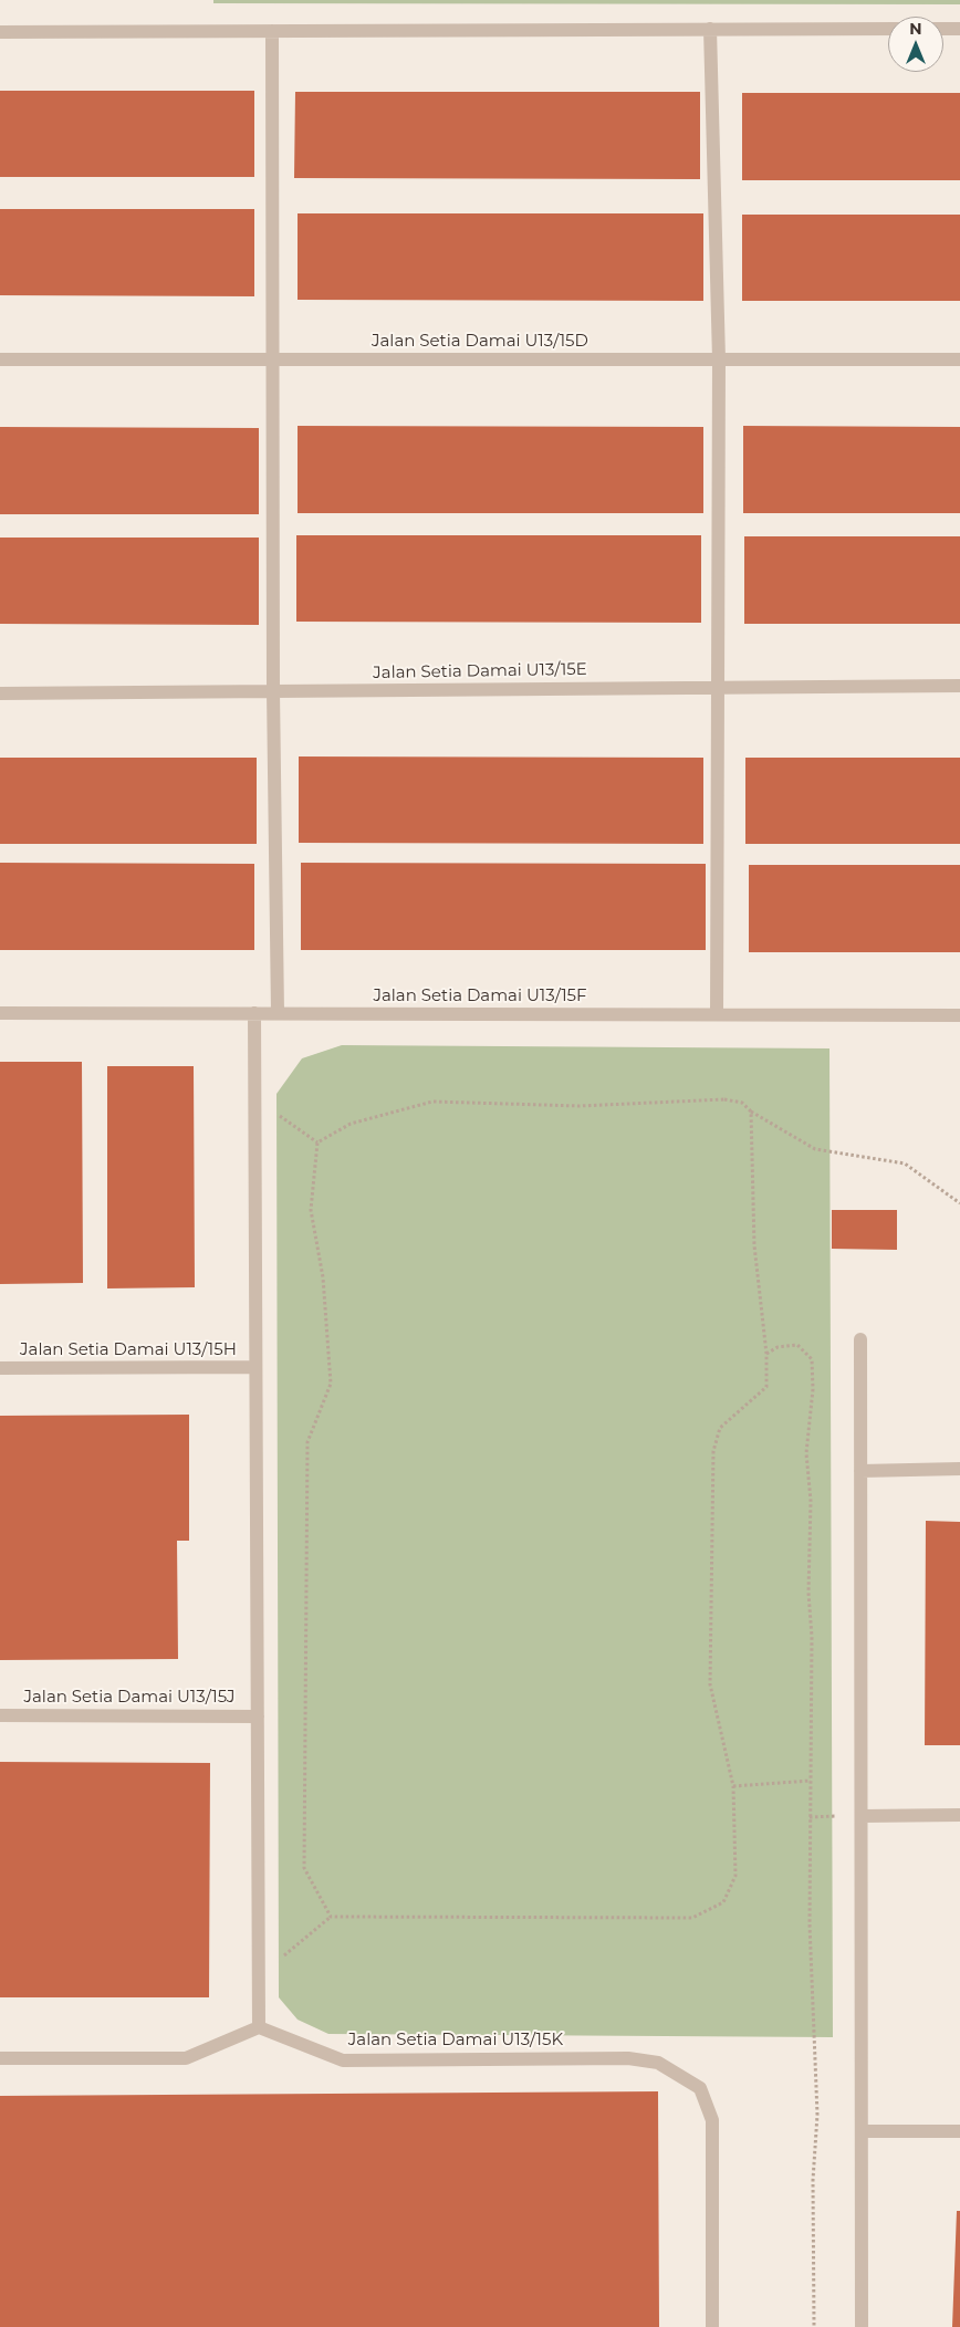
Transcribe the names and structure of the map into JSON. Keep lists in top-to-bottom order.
{
  "streets": {
    "street": [
      "Jalan Setia Damai U13/15D",
      "Jalan Setia Damai U13/15E",
      "Jalan Setia Damai U13/15F",
      "Jalan Setia Damai U13/15H",
      "Jalan Setia Damai U13/15J",
      "Jalan Setia Damai U13/15K"
    ]
  },
  "north": "top"
}
